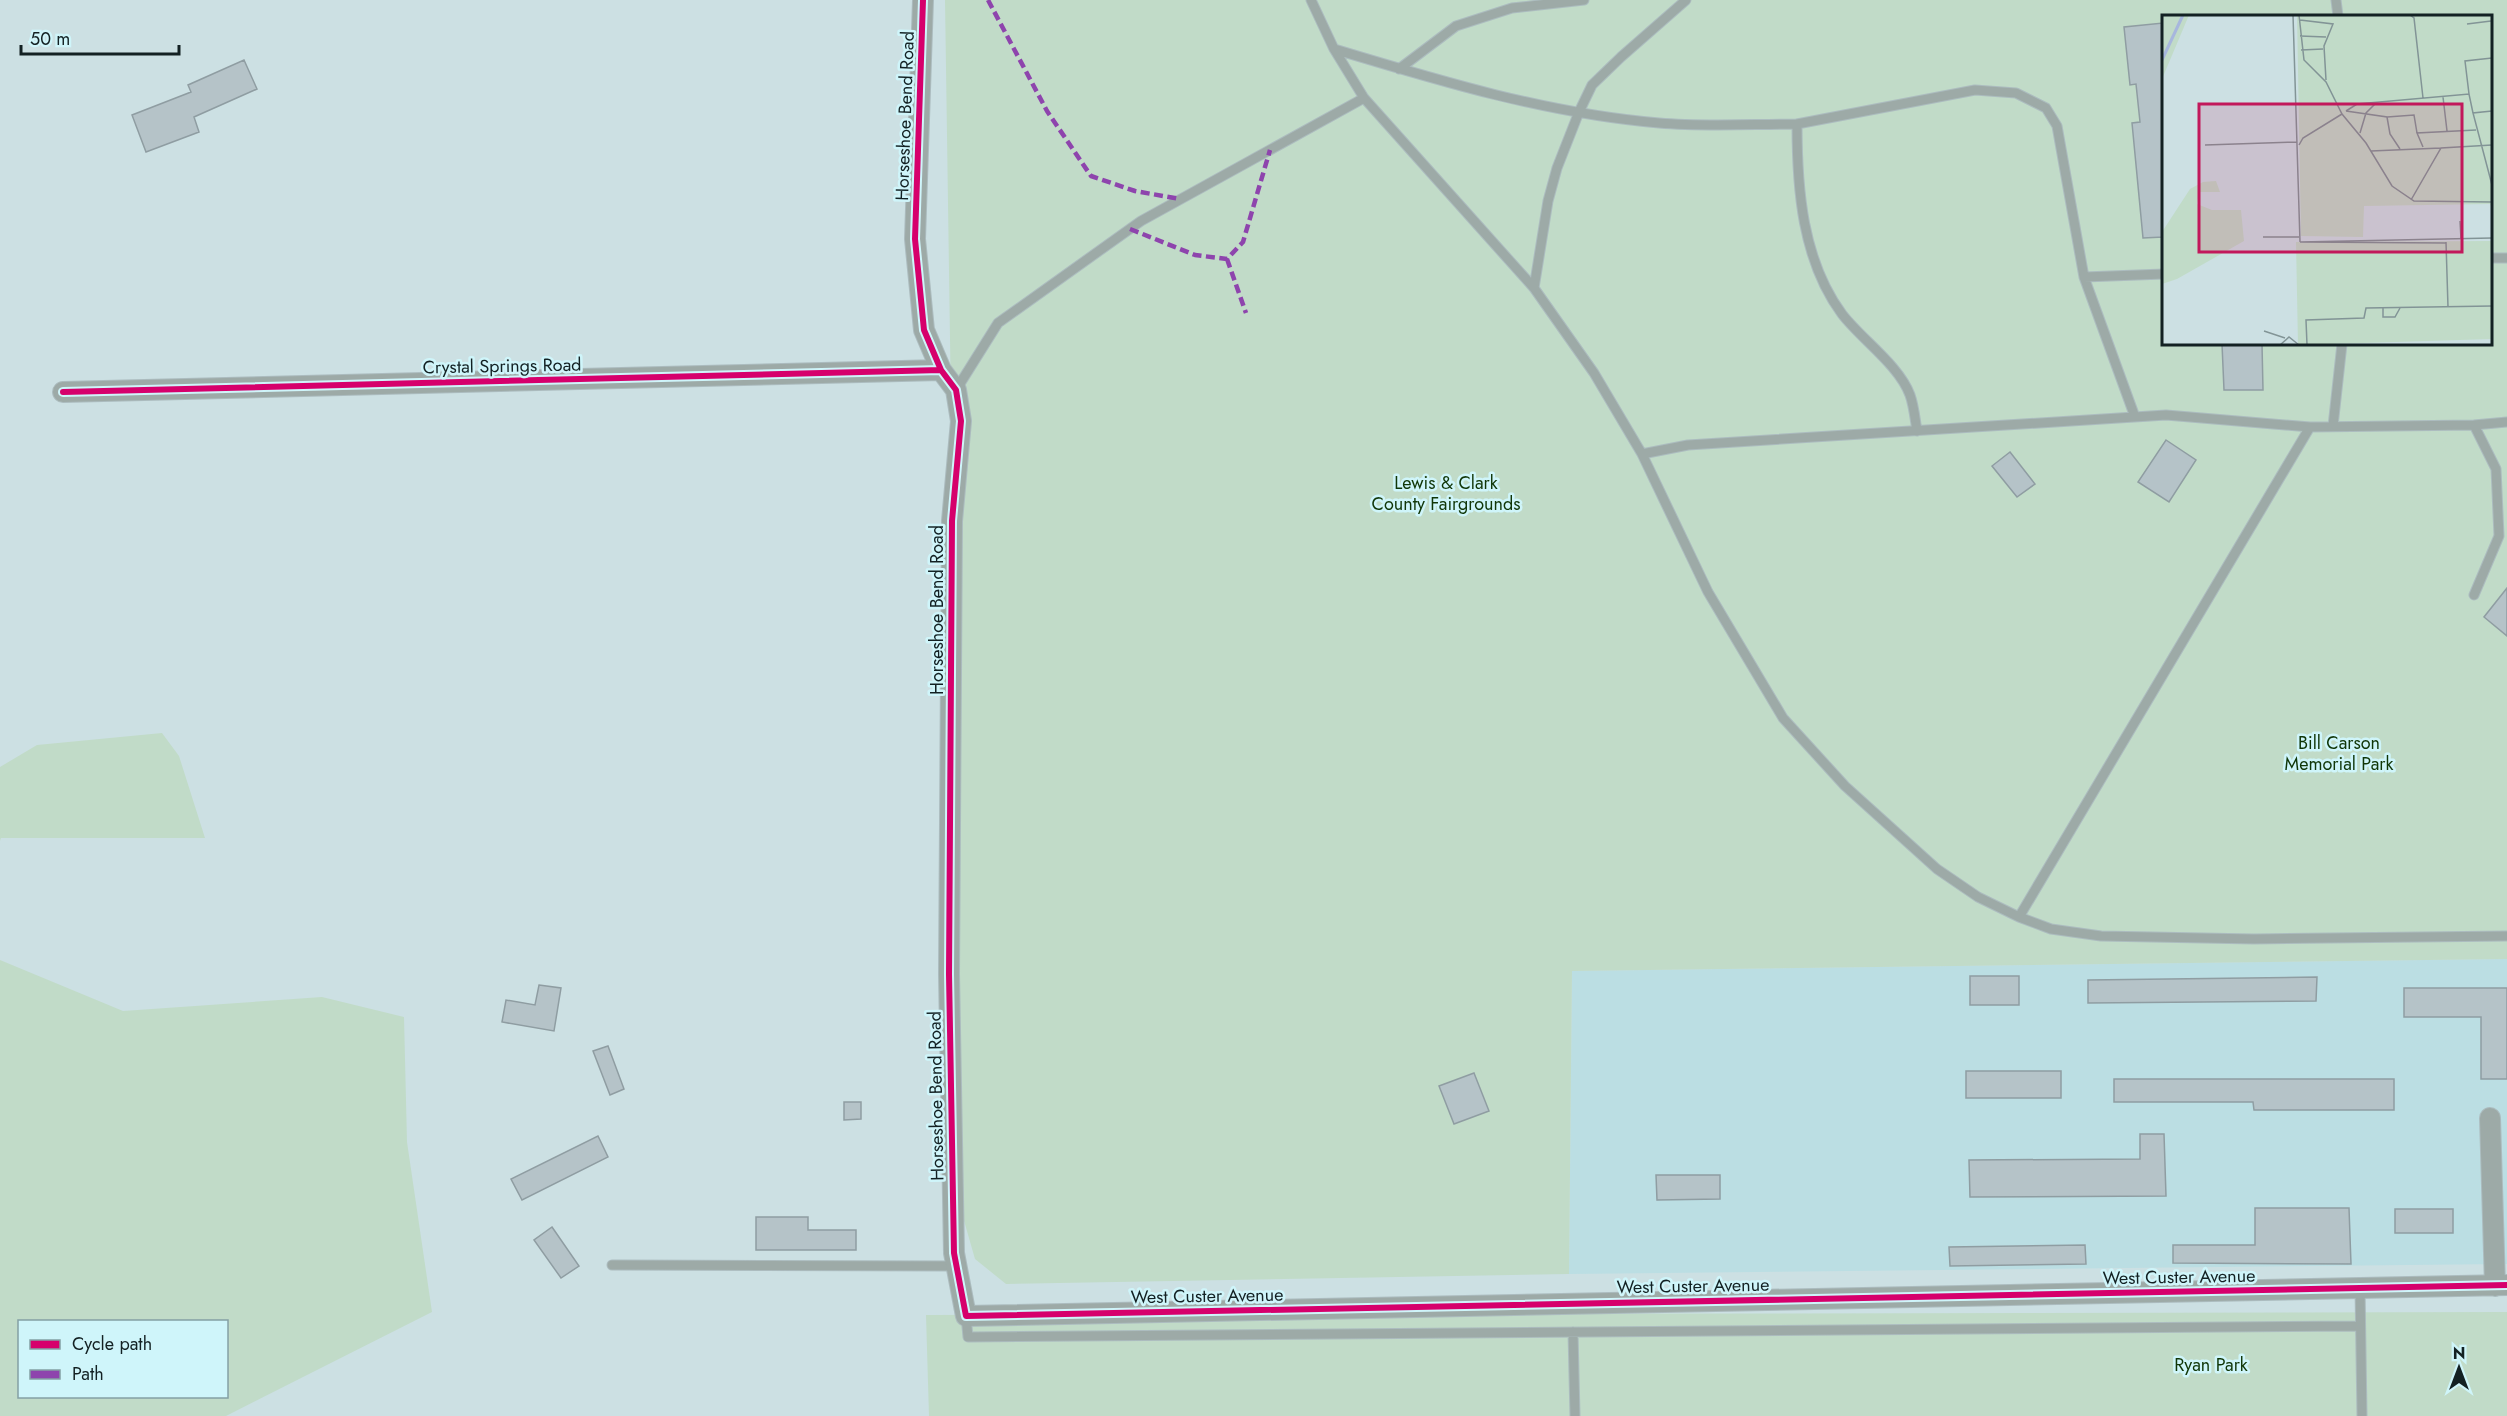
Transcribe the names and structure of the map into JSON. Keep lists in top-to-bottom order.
{
  "streets": {
    "street": ["Horseshoe Bend Road", "Crystal Springs Road", "West Custer Avenue"]
  },
  "crossings": [
    ["Horseshoe Bend Road", "Crystal Springs Road"]
  ],
  "parks": ["Lewis & Clark County Fairgrounds", "Bill Carson Memorial Park", "Ryan Park"],
  "legend": ["Cycle path", "Path"],
  "scale_bar": "50 m",
  "north": "top"
}
